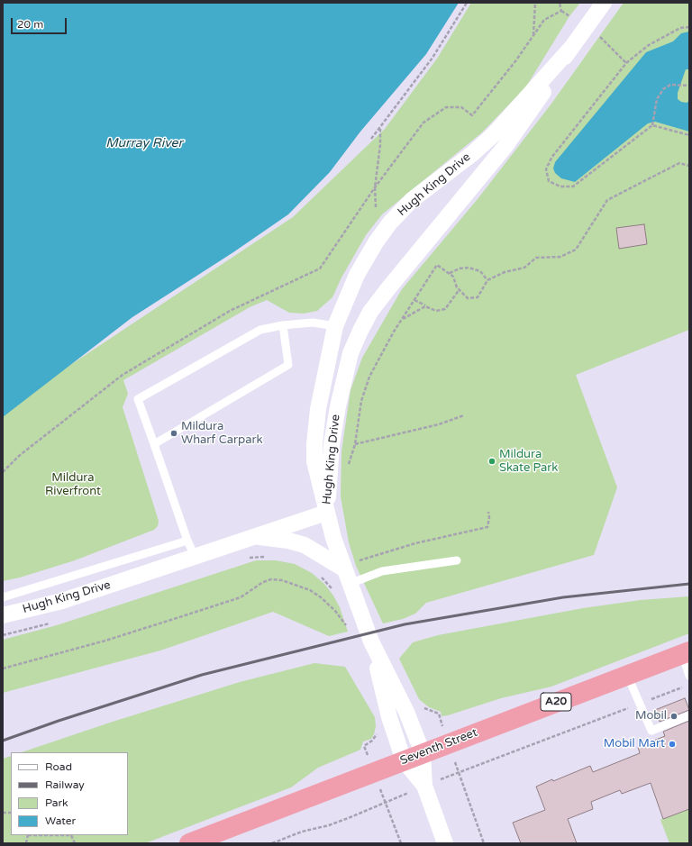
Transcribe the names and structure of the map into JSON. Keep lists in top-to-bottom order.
{
  "streets": {
    "highway": ["A20", "Seventh Street"],
    "street": ["Hugh King Drive"]
  },
  "crossings": [
    ["Hugh King Drive", "Seventh Street"]
  ],
  "water": ["Murray River"],
  "parks": ["Mildura Riverfront"],
  "places": [
    "Mildura Wharf Carpark",
    "Mildura Skate Park",
    "Mobil",
    "Mobil Mart"
  ],
  "legend": [
    "Road",
    "Railway",
    "Park",
    "Water"
  ],
  "scale_bar": "20 m"
}
